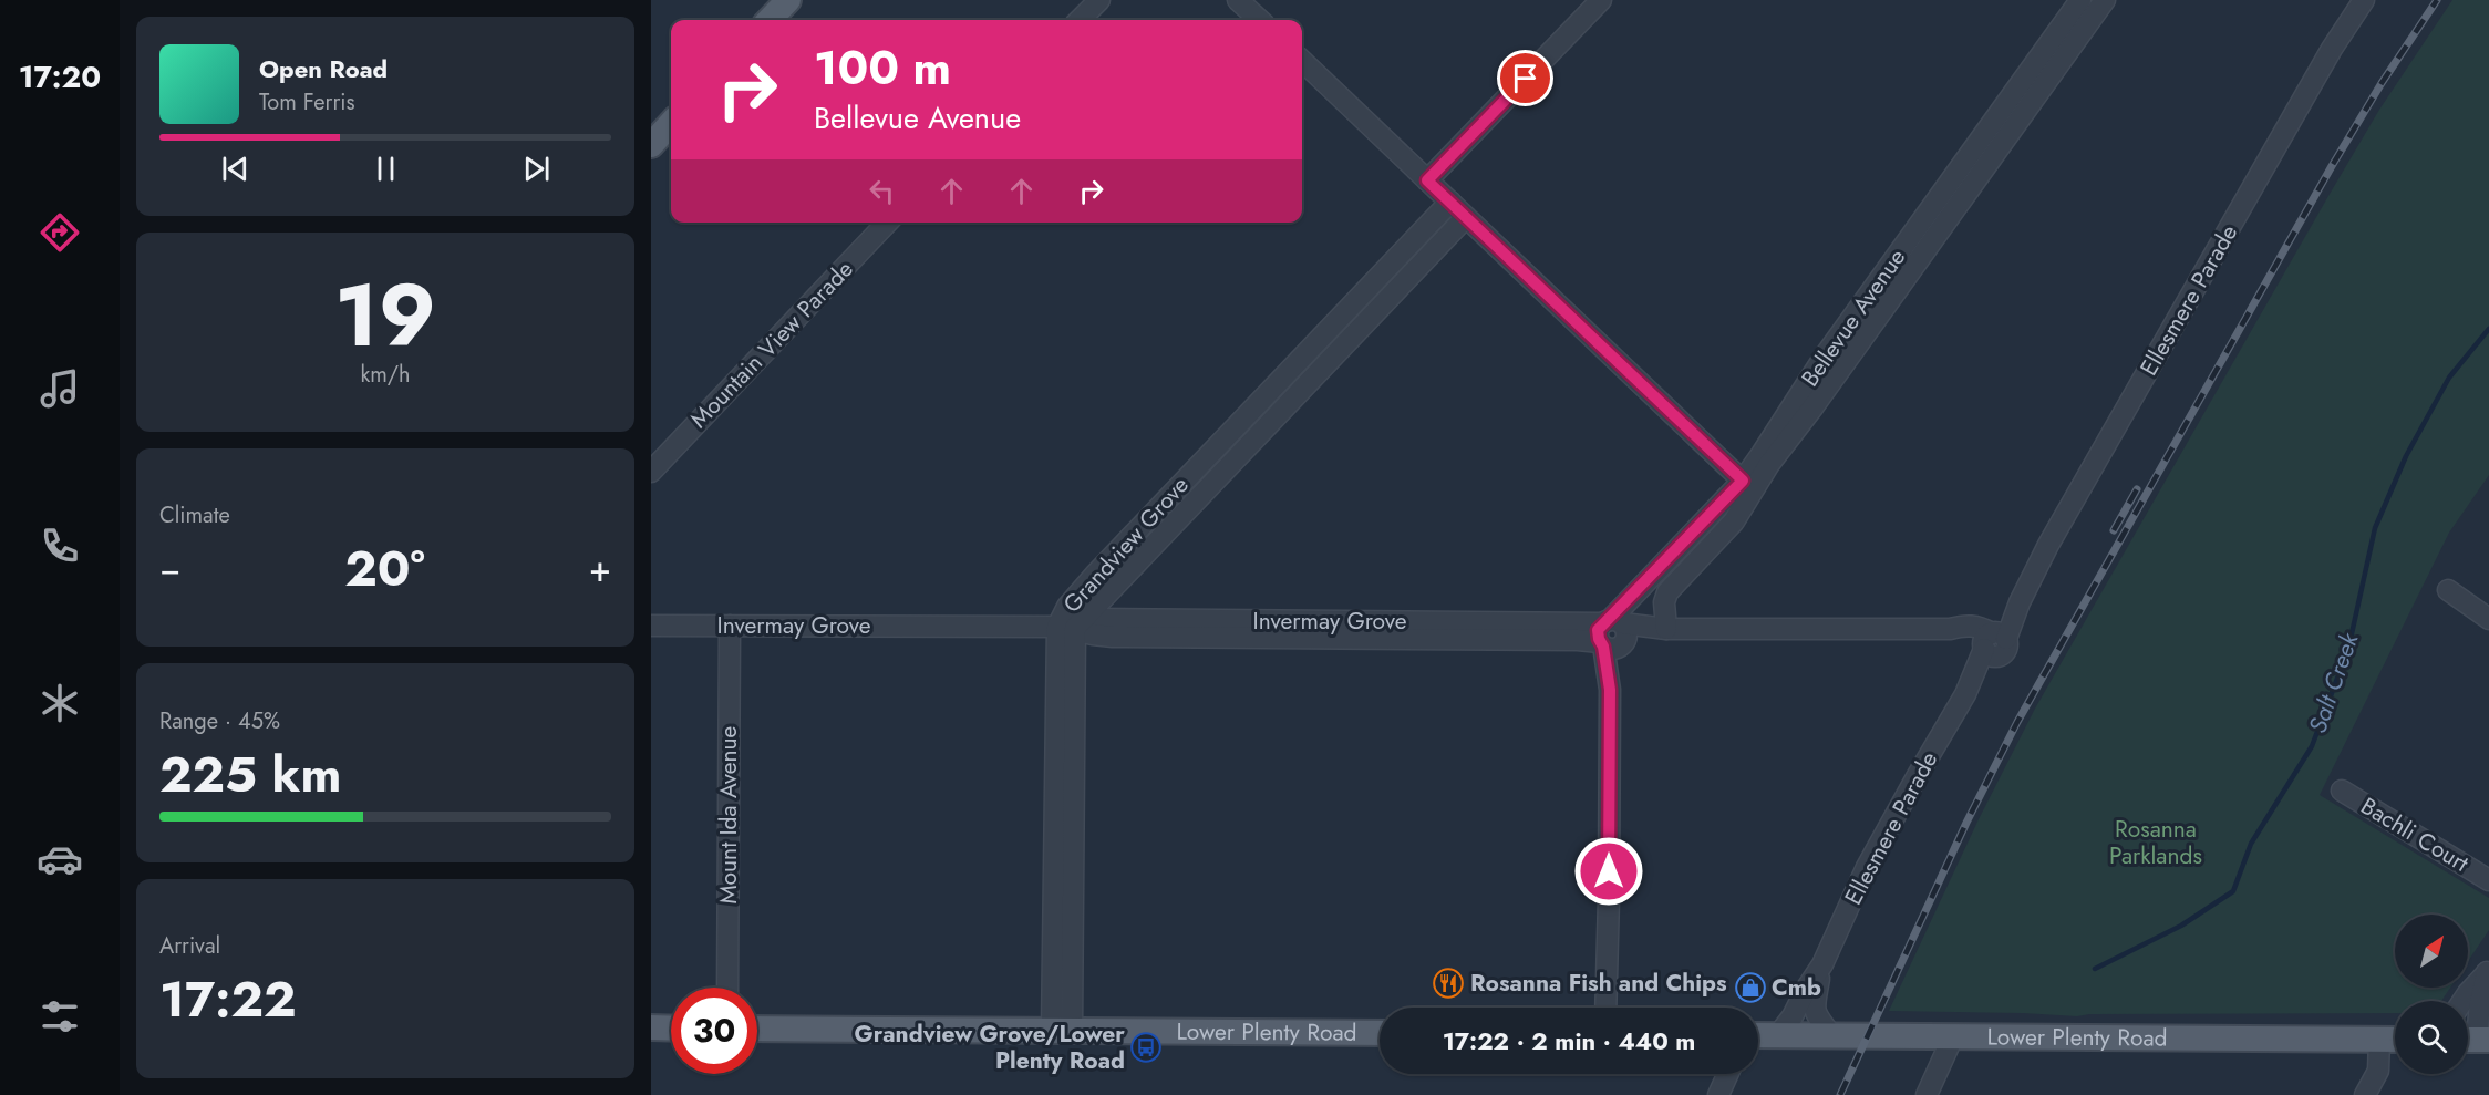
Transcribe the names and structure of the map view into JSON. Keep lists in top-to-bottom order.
{
  "streets": {
    "main road": ["Lower Plenty Road"],
    "street": [
      "Ellesmere Parade",
      "Bellevue Avenue",
      "Mountain View Parade",
      "Grandview Grove",
      "Invermay Grove",
      "Mount Ida Avenue",
      "Bachli Court"
    ]
  },
  "crossings": [
    ["Ellesmere Parade", "Invermay Grove"],
    ["Ellesmere Parade", "Lower Plenty Road"],
    ["Bellevue Avenue", "Invermay Grove"],
    ["Grandview Grove", "Invermay Grove"],
    ["Grandview Grove", "Lower Plenty Road"],
    ["Invermay Grove", "Mount Ida Avenue"]
  ],
  "water": ["Salt Creek"],
  "parks": ["Rosanna Parklands"],
  "places": {
    "restaurant": ["Rosanna Fish and Chips"],
    "shop": ["Cmb"],
    "bus stop": ["Grandview Grove/Lower Plenty Road"]
  },
  "north": "top right",
  "page": {
    "tabs": "17:20",
    "turn": ["100 m", "Bellevue Avenue"],
    "song": ["Open Road", "Tom Ferris"],
    "tile": [
      ["19", "km/h"],
      "Climate",
      ["Range · 45%", "225 km"],
      ["Arrival", "17:22"]
    ],
    "heat": ["−", "20°", "+"],
    "limit": "30",
    "trip": "17:22 · 2 min · 440 m"
  }
}
